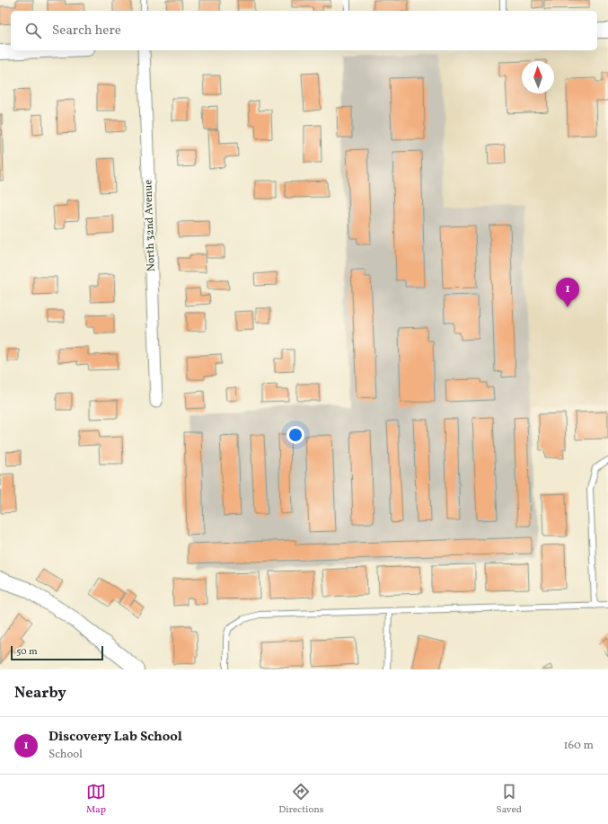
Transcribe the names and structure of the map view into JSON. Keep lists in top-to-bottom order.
{
  "streets": {
    "street": ["North 32nd Avenue"]
  },
  "scale_bar": "50 m",
  "north": "top",
  "page": {
    "search": "Search here",
    "pins": "1",
    "scale": "50 m",
    "heading": "Nearby",
    "list": [
      {
        "mark": "1",
        "name": "Discovery Lab School",
        "note": "School",
        "value": "160 m"
      }
    ],
    "nav": ["Map", "Directions", "Saved"]
  }
}
